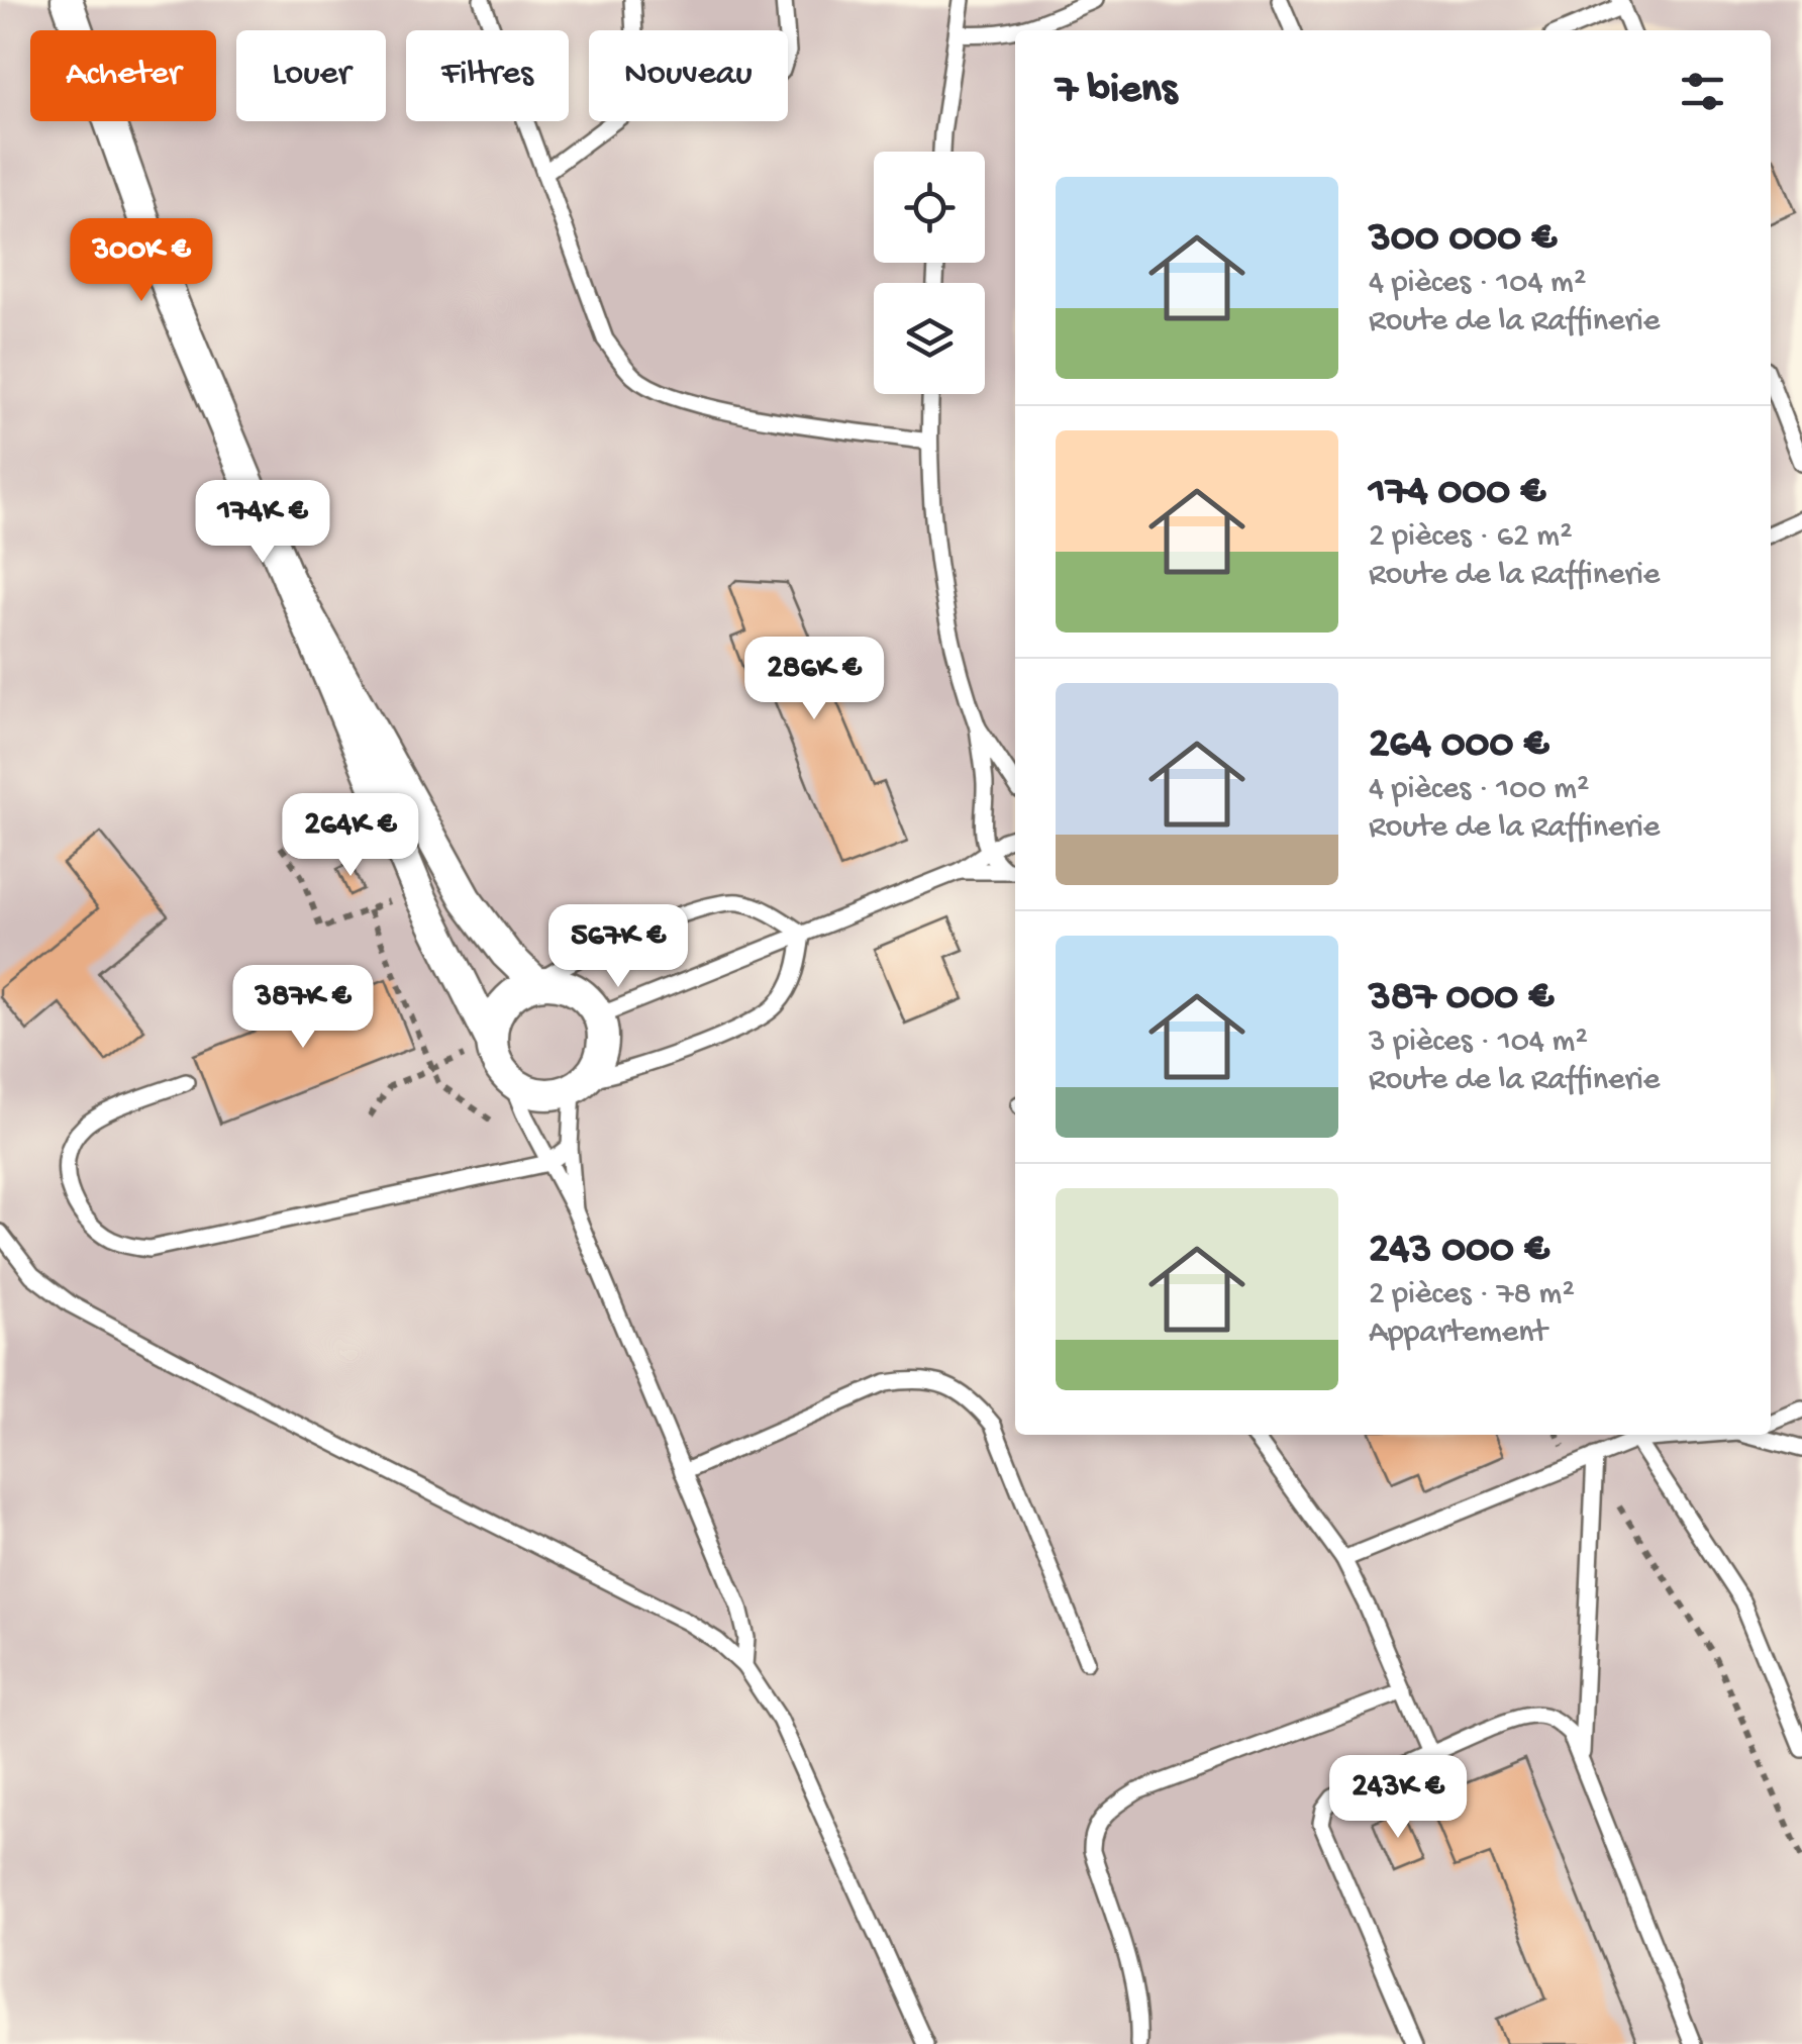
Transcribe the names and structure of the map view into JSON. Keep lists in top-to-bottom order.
{
  "page": {
    "chip": [
      "Acheter",
      "Louer",
      "Filtres",
      "Nouveau"
    ],
    "heading": "7 biens",
    "list": [
      {
        "name": "300 000 €",
        "note": "4 pièces · 104 m² · Route de la Raffinerie"
      },
      {
        "name": "174 000 €",
        "note": "2 pièces · 62 m² · Route de la Raffinerie"
      },
      {
        "name": "264 000 €",
        "note": "4 pièces · 100 m² · Route de la Raffinerie"
      },
      {
        "name": "387 000 €",
        "note": "3 pièces · 104 m² · Route de la Raffinerie"
      },
      {
        "name": "243 000 €",
        "note": "2 pièces · 78 m² · Appartement"
      }
    ],
    "price": [
      "300K €",
      "174K €",
      "286K €",
      "264K €",
      "567K €",
      "387K €",
      "243K €"
    ]
  }
}
